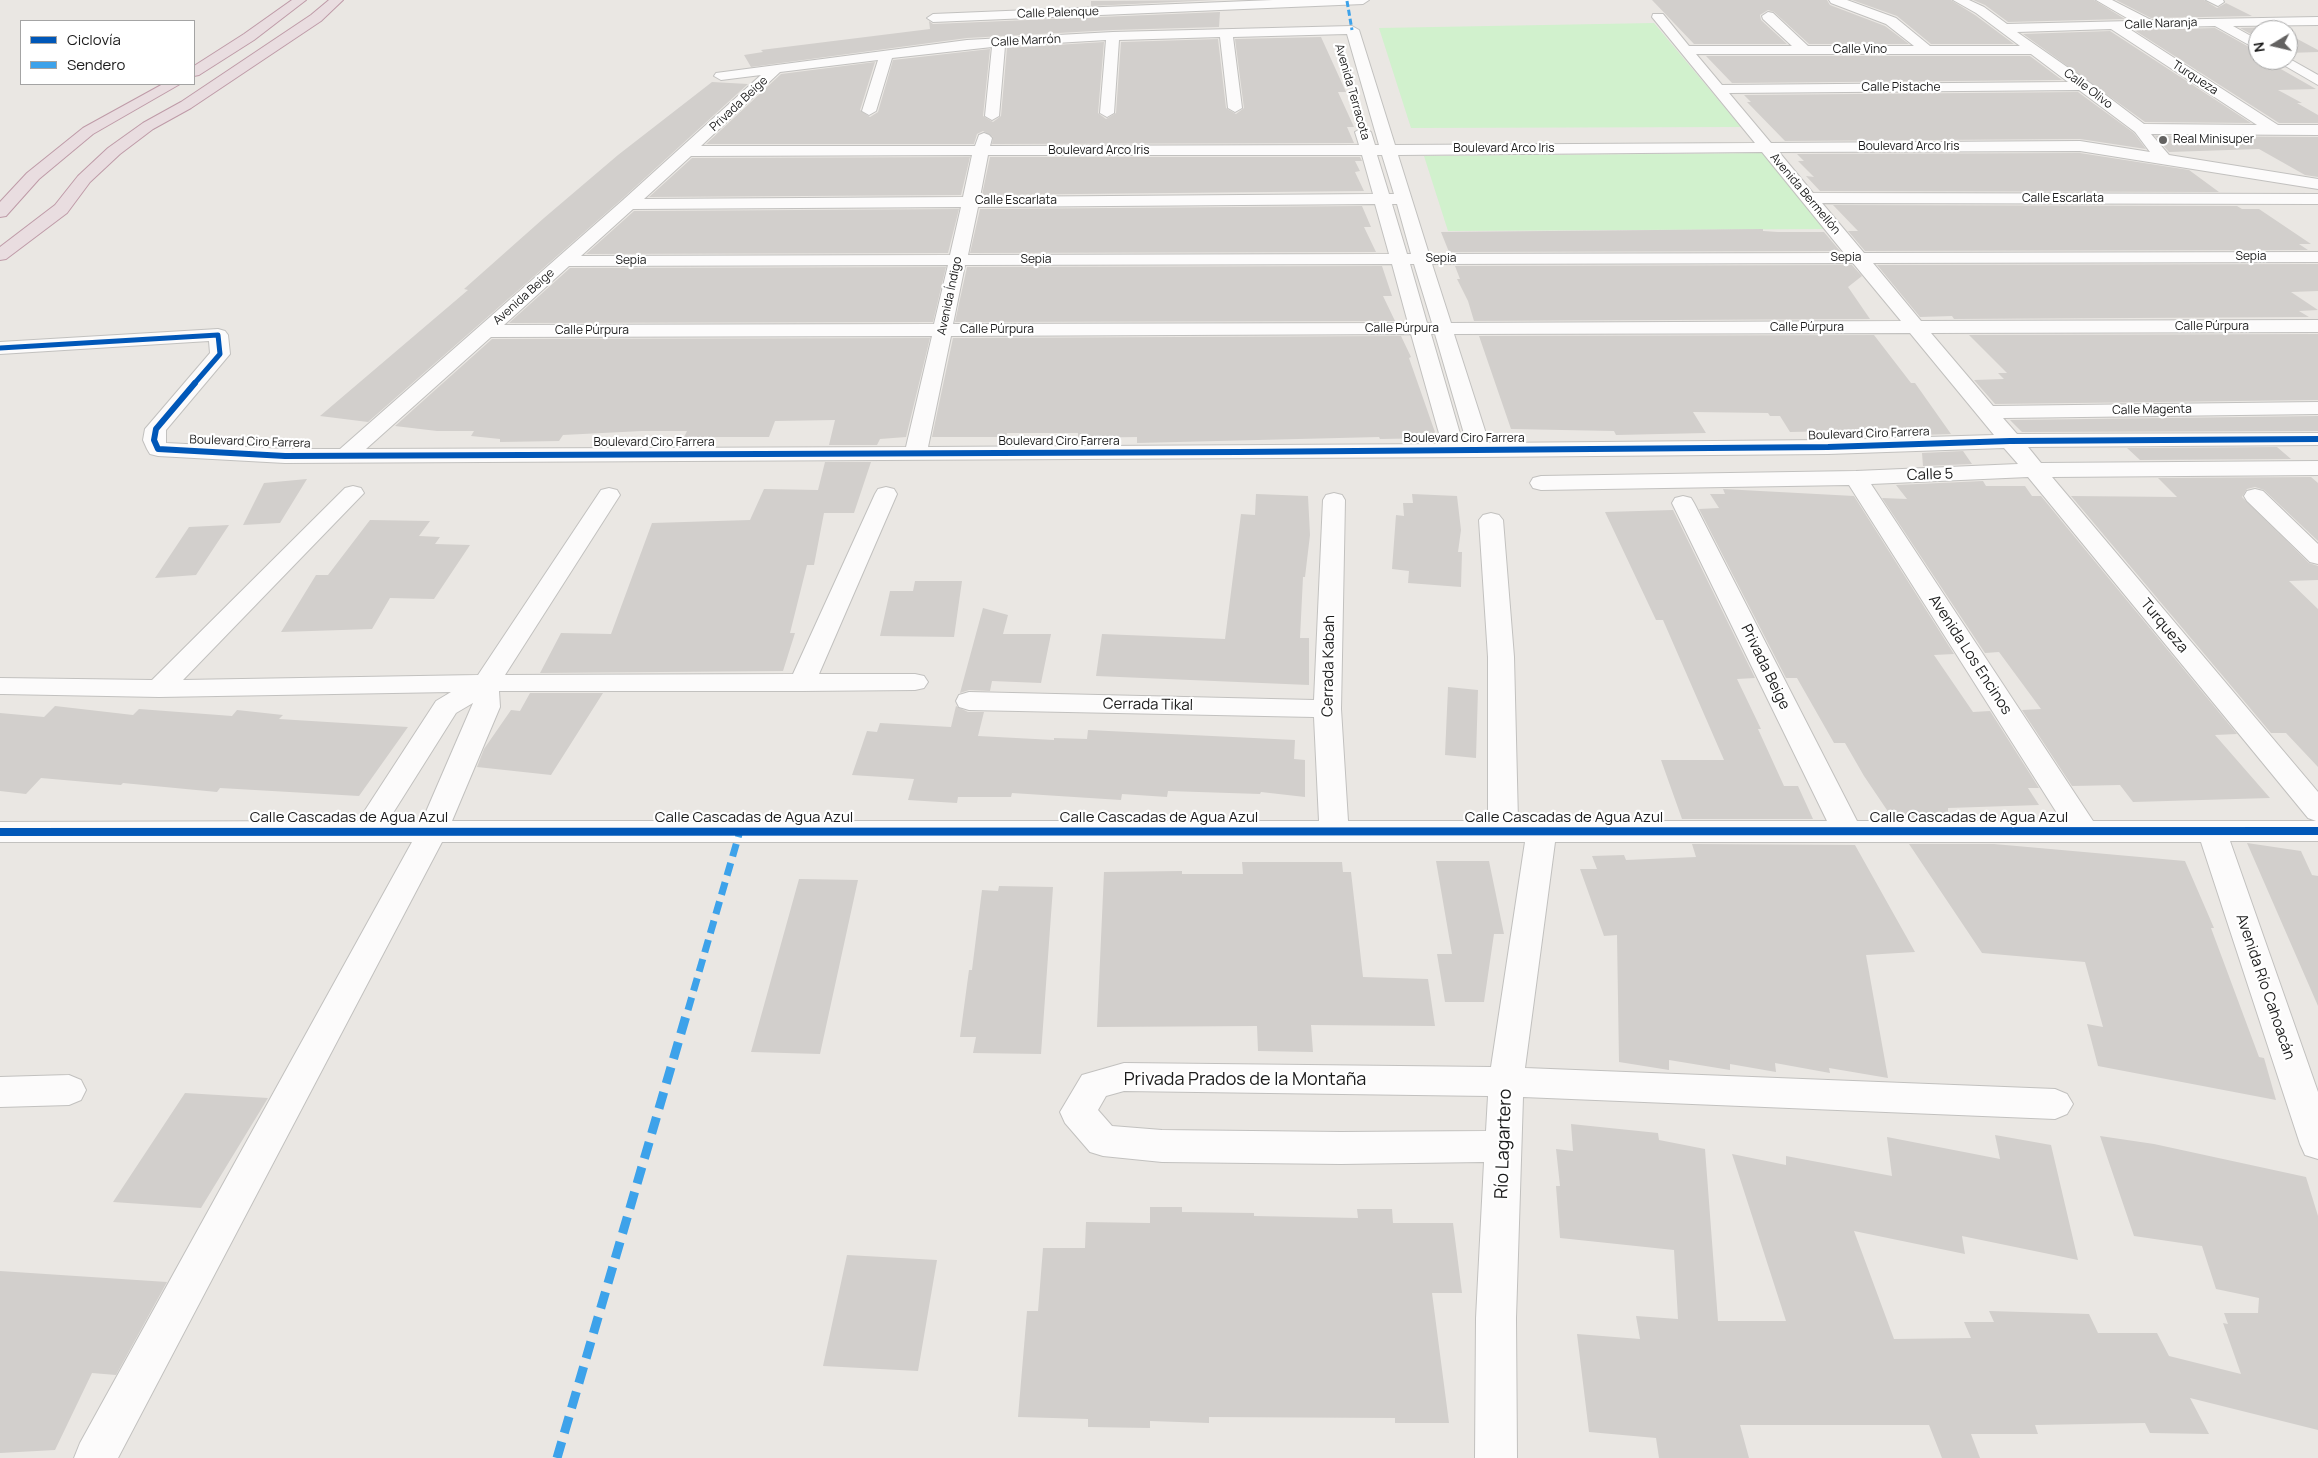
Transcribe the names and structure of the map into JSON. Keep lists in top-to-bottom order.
{
  "streets": {
    "street": [
      "Calle Palenque",
      "Calle Naranja",
      "Calle Marrón",
      "Calle Vino",
      "Turqueza",
      "Calle Pistache",
      "Calle Olivo",
      "Avenida Terracota",
      "Privada Beige",
      "Boulevard Arco Iris",
      "Avenida Bermellón",
      "Calle Escarlata",
      "Sepia",
      "Avenida Índigo",
      "Avenida Beige",
      "Calle Púrpura",
      "Calle Magenta",
      "Boulevard Ciro Farrera",
      "Calle 5",
      "Avenida Los Encinos",
      "Cerrada Kabah",
      "Cerrada Tikal",
      "Calle Cascadas de Agua Azul",
      "Avenida Río Cahoacán",
      "Privada Prados de la Montaña",
      "Río Lagartero"
    ]
  },
  "crossings": [
    ["Calle Naranja", "Turqueza"],
    ["Calle Naranja", "Calle Olivo"],
    ["Calle Marrón", "Avenida Terracota"],
    ["Calle Marrón", "Privada Beige"],
    ["Calle Vino", "Calle Olivo"],
    ["Calle Vino", "Avenida Bermellón"],
    ["Turqueza", "Avenida Bermellón"],
    ["Turqueza", "Boulevard Ciro Farrera"],
    ["Turqueza", "Calle 5"],
    ["Calle Pistache", "Calle Olivo"],
    ["Calle Pistache", "Avenida Bermellón"],
    ["Calle Olivo", "Boulevard Arco Iris"],
    ["Avenida Terracota", "Boulevard Arco Iris"],
    ["Avenida Terracota", "Calle Escarlata"],
    ["Avenida Terracota", "Sepia"],
    ["Avenida Terracota", "Calle Púrpura"],
    ["Avenida Terracota", "Boulevard Ciro Farrera"],
    ["Privada Beige", "Boulevard Arco Iris"],
    ["Privada Beige", "Avenida Beige"],
    ["Privada Beige", "Calle Cascadas de Agua Azul"],
    ["Boulevard Arco Iris", "Avenida Bermellón"],
    ["Boulevard Arco Iris", "Avenida Índigo"],
    ["Boulevard Arco Iris", "Avenida Beige"],
    ["Avenida Bermellón", "Calle Escarlata"],
    ["Avenida Bermellón", "Sepia"],
    ["Avenida Bermellón", "Calle Púrpura"],
    ["Avenida Bermellón", "Calle Magenta"],
    ["Avenida Bermellón", "Boulevard Ciro Farrera"],
    ["Calle Escarlata", "Avenida Índigo"],
    ["Calle Escarlata", "Avenida Beige"],
    ["Sepia", "Avenida Índigo"],
    ["Sepia", "Avenida Beige"],
    ["Avenida Índigo", "Calle Púrpura"],
    ["Avenida Índigo", "Boulevard Ciro Farrera"],
    ["Avenida Beige", "Calle Púrpura"],
    ["Avenida Beige", "Boulevard Ciro Farrera"],
    ["Calle 5", "Avenida Los Encinos"],
    ["Avenida Los Encinos", "Calle Cascadas de Agua Azul"],
    ["Cerrada Kabah", "Cerrada Tikal"],
    ["Cerrada Kabah", "Calle Cascadas de Agua Azul"],
    ["Calle Cascadas de Agua Azul", "Avenida Río Cahoacán"],
    ["Calle Cascadas de Agua Azul", "Río Lagartero"],
    ["Privada Prados de la Montaña", "Río Lagartero"]
  ],
  "places": ["Real Minisuper"],
  "legend": ["Ciclovía", "Sendero"],
  "north": "left"
}
